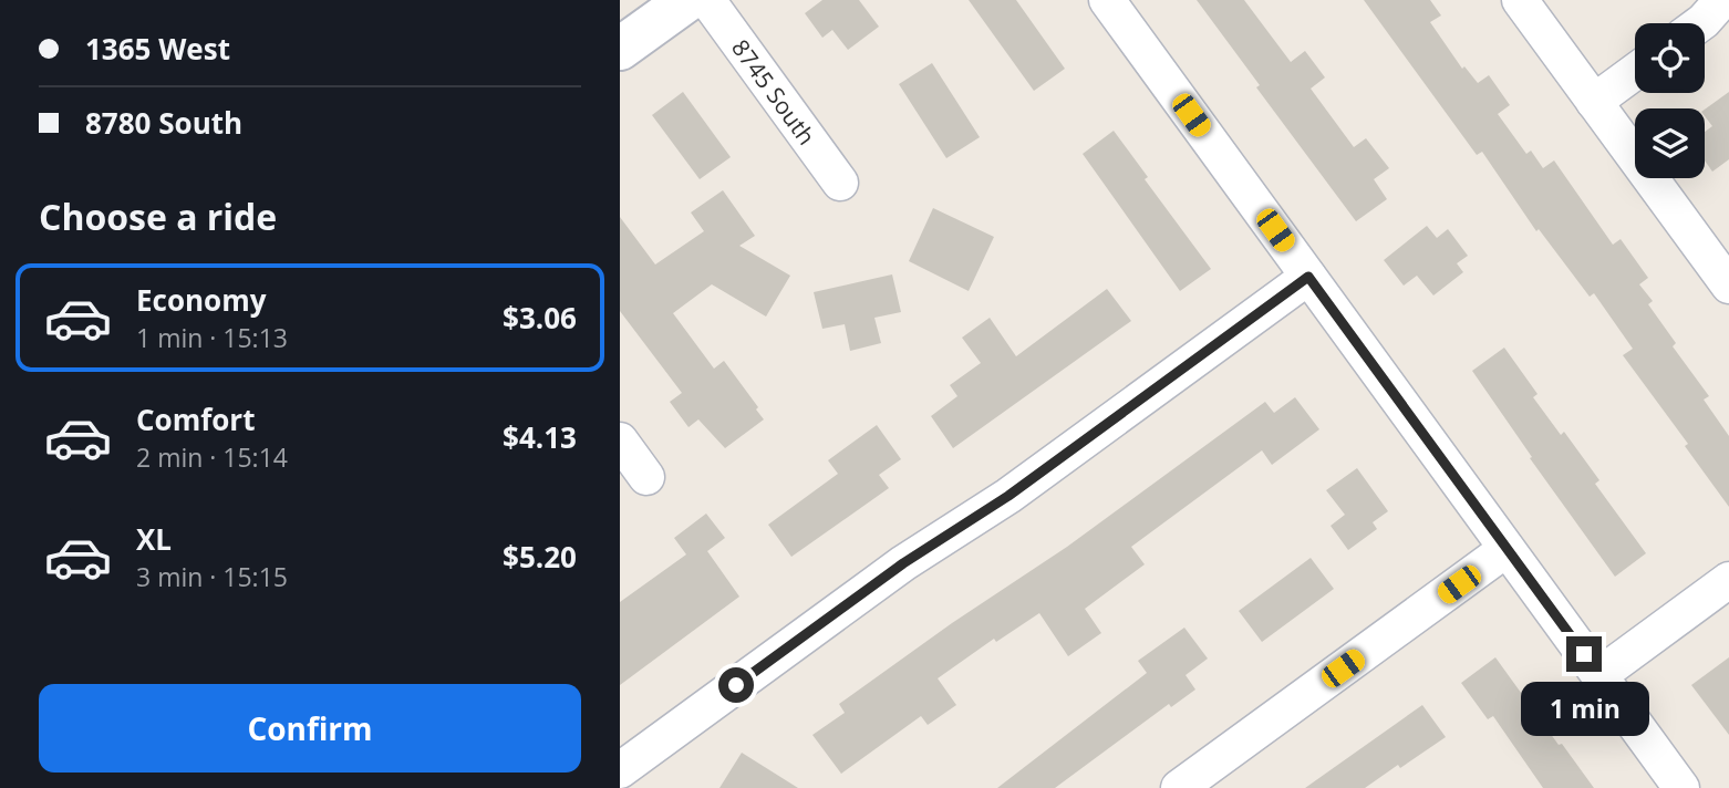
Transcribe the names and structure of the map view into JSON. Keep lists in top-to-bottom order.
{
  "streets": {
    "street": ["8745 South"]
  },
  "page": {
    "banner": ["1365 West", "8780 South"],
    "heading": "Choose a ride",
    "list": [
      {
        "name": "Economy",
        "note": "1 min · 15:13",
        "value": "$3.06"
      },
      {
        "name": "Comfort",
        "note": "2 min · 15:14",
        "value": "$4.13"
      },
      {
        "name": "XL",
        "note": "3 min · 15:15",
        "value": "$5.20"
      }
    ],
    "buttons": "Confirm",
    "bubble": "1 min"
  }
}
